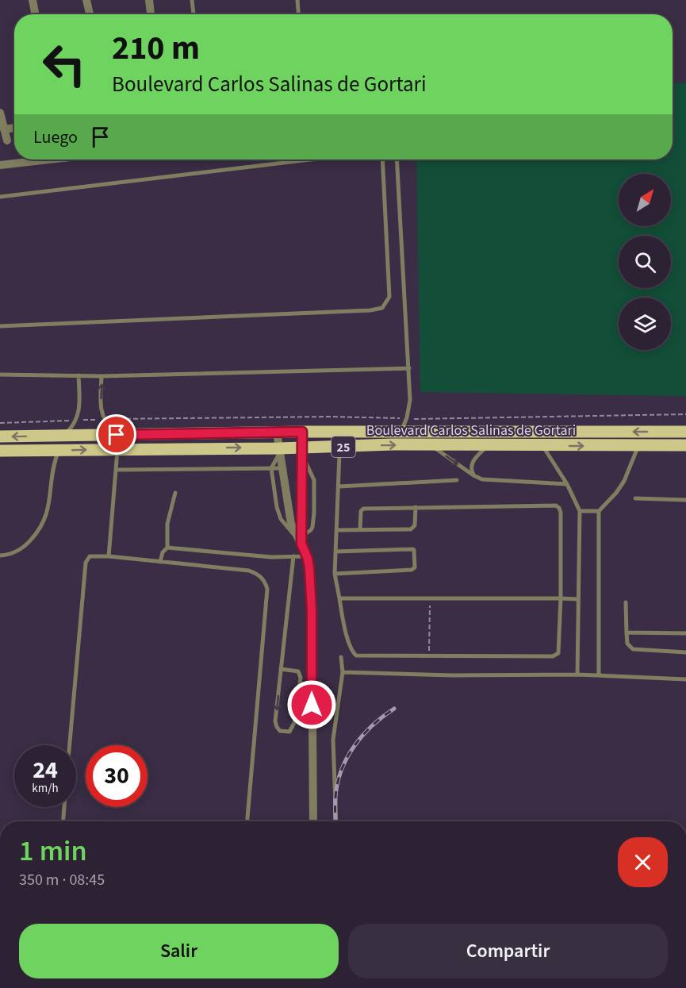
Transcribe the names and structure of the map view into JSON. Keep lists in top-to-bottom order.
{
  "streets": {
    "main road": ["Boulevard Carlos Salinas de Gortari", "25"]
  },
  "north": "top right",
  "page": {
    "turn": ["210 m", "Boulevard Carlos Salinas de Gortari"],
    "then": "Luego",
    "speed": "24 km/h",
    "limit": "30",
    "heading": ["1 min", "350 m · 08:45"],
    "buttons": ["Salir", "Compartir"]
  }
}
